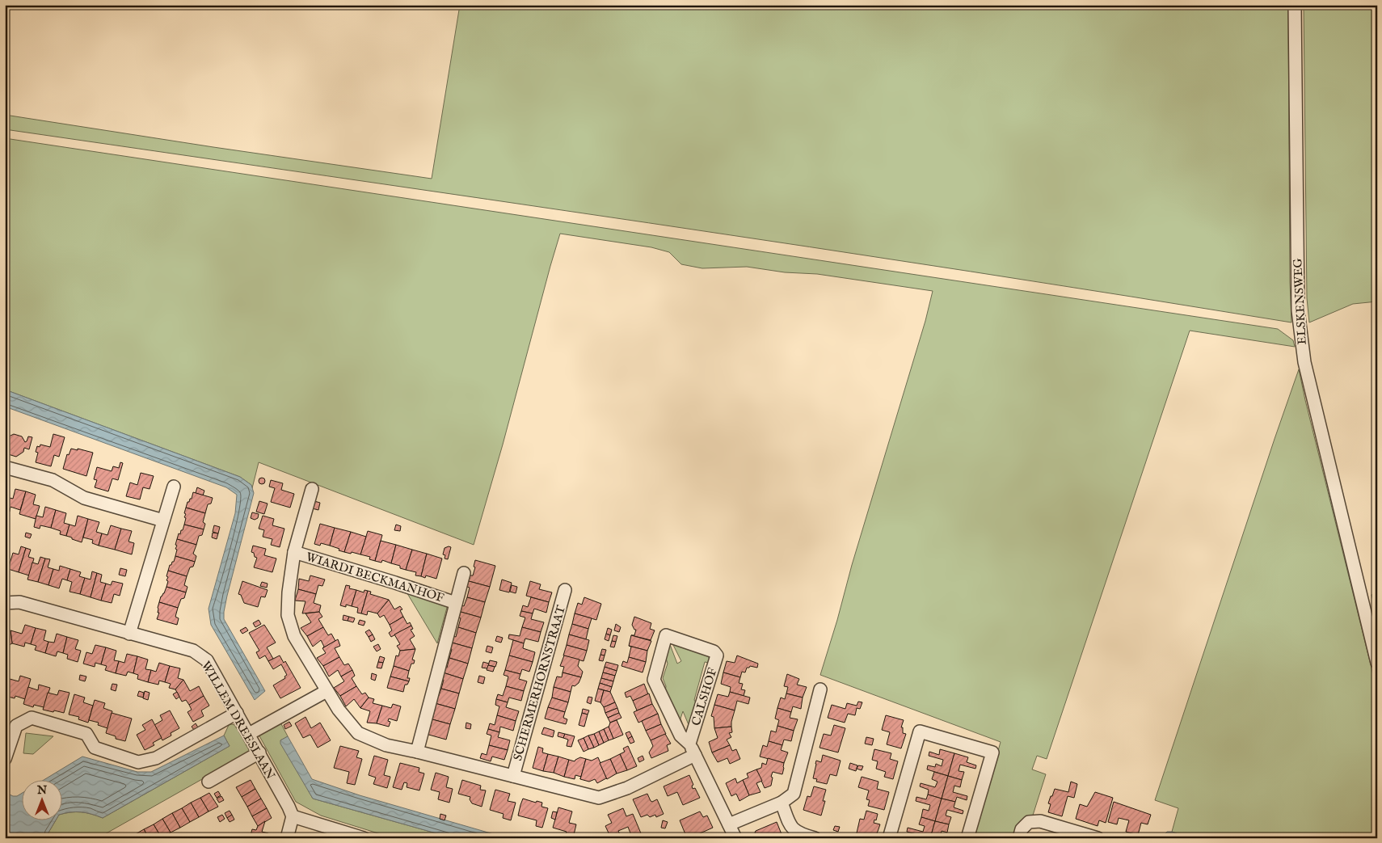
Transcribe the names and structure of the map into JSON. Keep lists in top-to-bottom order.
{
  "streets": {
    "street": [
      "ELSKENSWEG",
      "WIARDI BECKMANHOF",
      "SCHERMERHORNSTRAAT",
      "CALSHOF",
      "WILLEM DREESLAAN"
    ]
  },
  "crossings": [
    ["WIARDI BECKMANHOF", "SCHERMERHORNSTRAAT"],
    ["SCHERMERHORNSTRAAT", "CALSHOF"]
  ],
  "north": "top"
}
